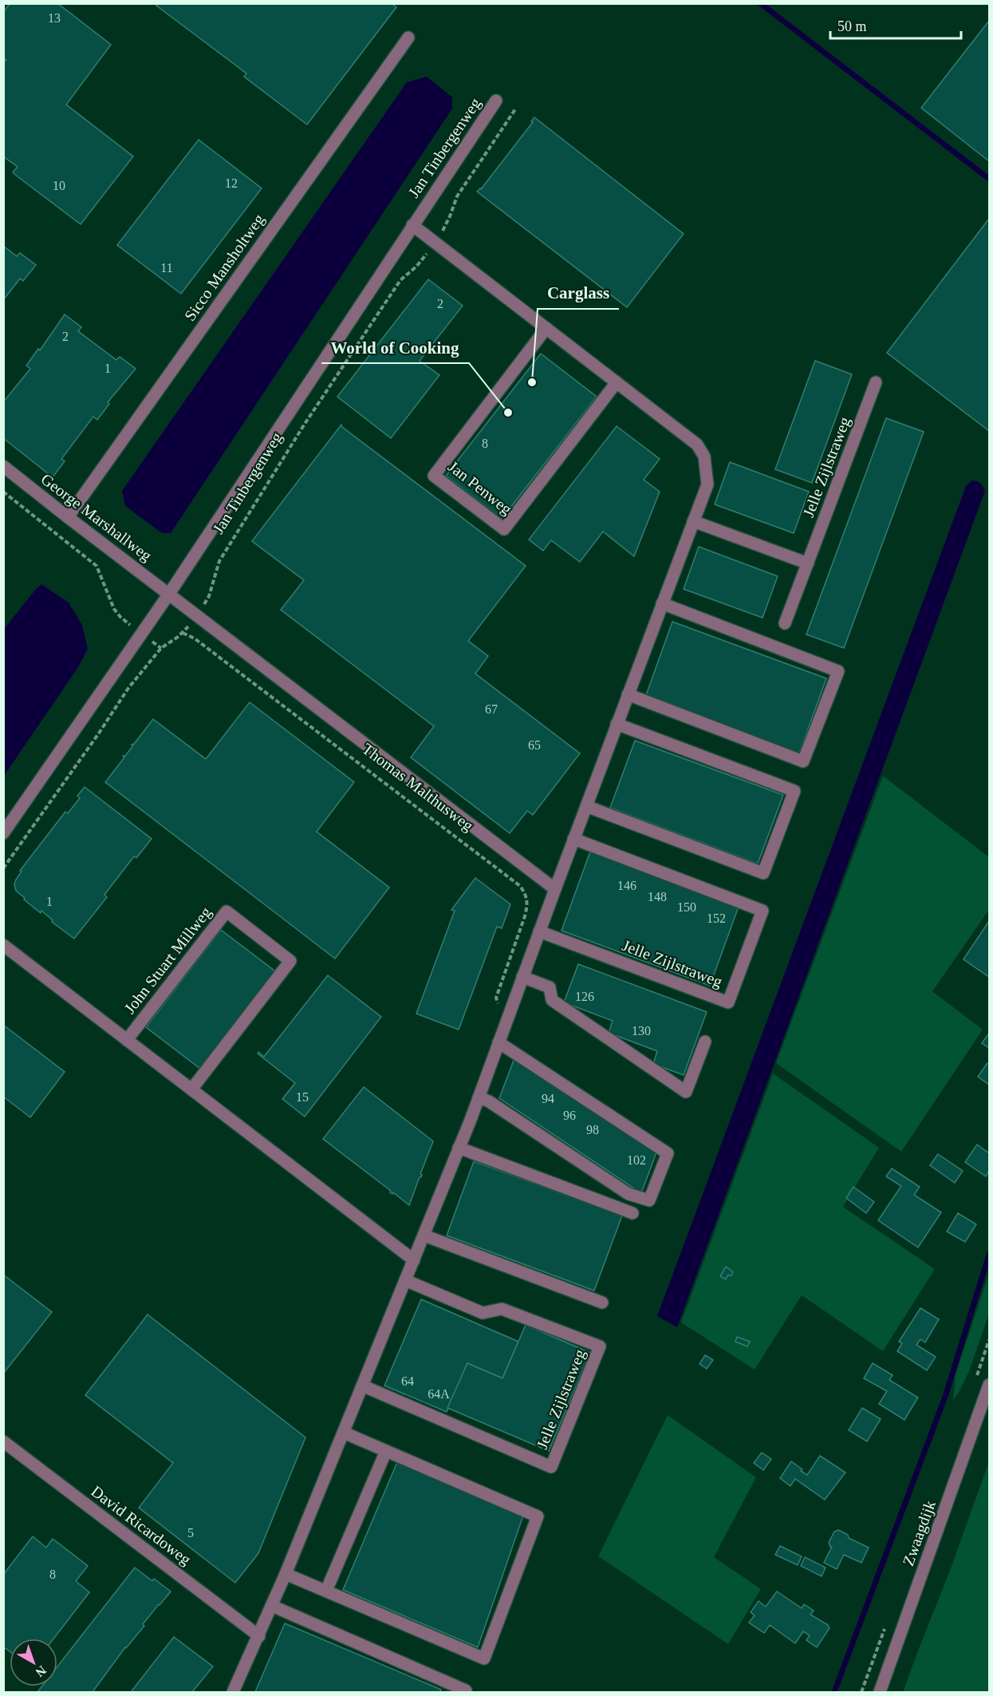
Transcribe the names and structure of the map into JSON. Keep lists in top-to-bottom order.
{
  "streets": {
    "street": [
      "Jan Tinbergenweg",
      "Sicco Mansholtweg",
      "Jelle Zijlstraweg",
      "Jan Penweg",
      "George Marshallweg",
      "Thomas Malthusweg",
      "John Stuart Millweg",
      "David Ricardoweg",
      "Zwaagdijk"
    ]
  },
  "crossings": [
    ["Jan Tinbergenweg", "George Marshallweg"],
    ["Jan Tinbergenweg", "Thomas Malthusweg"],
    ["Sicco Mansholtweg", "George Marshallweg"],
    ["George Marshallweg", "Thomas Malthusweg"]
  ],
  "places": ["Carglass", "World of Cooking"],
  "house_numbers": [
    "13",
    "12",
    "10",
    "11",
    "2",
    "2",
    "1",
    "8",
    "67",
    "65",
    "146",
    "148",
    "1",
    "150",
    "152",
    "126",
    "130",
    "15",
    "94",
    "96",
    "98",
    "102",
    "64",
    "64A",
    "5",
    "8"
  ],
  "scale_bar": "50 m",
  "north": "bottom right"
}
